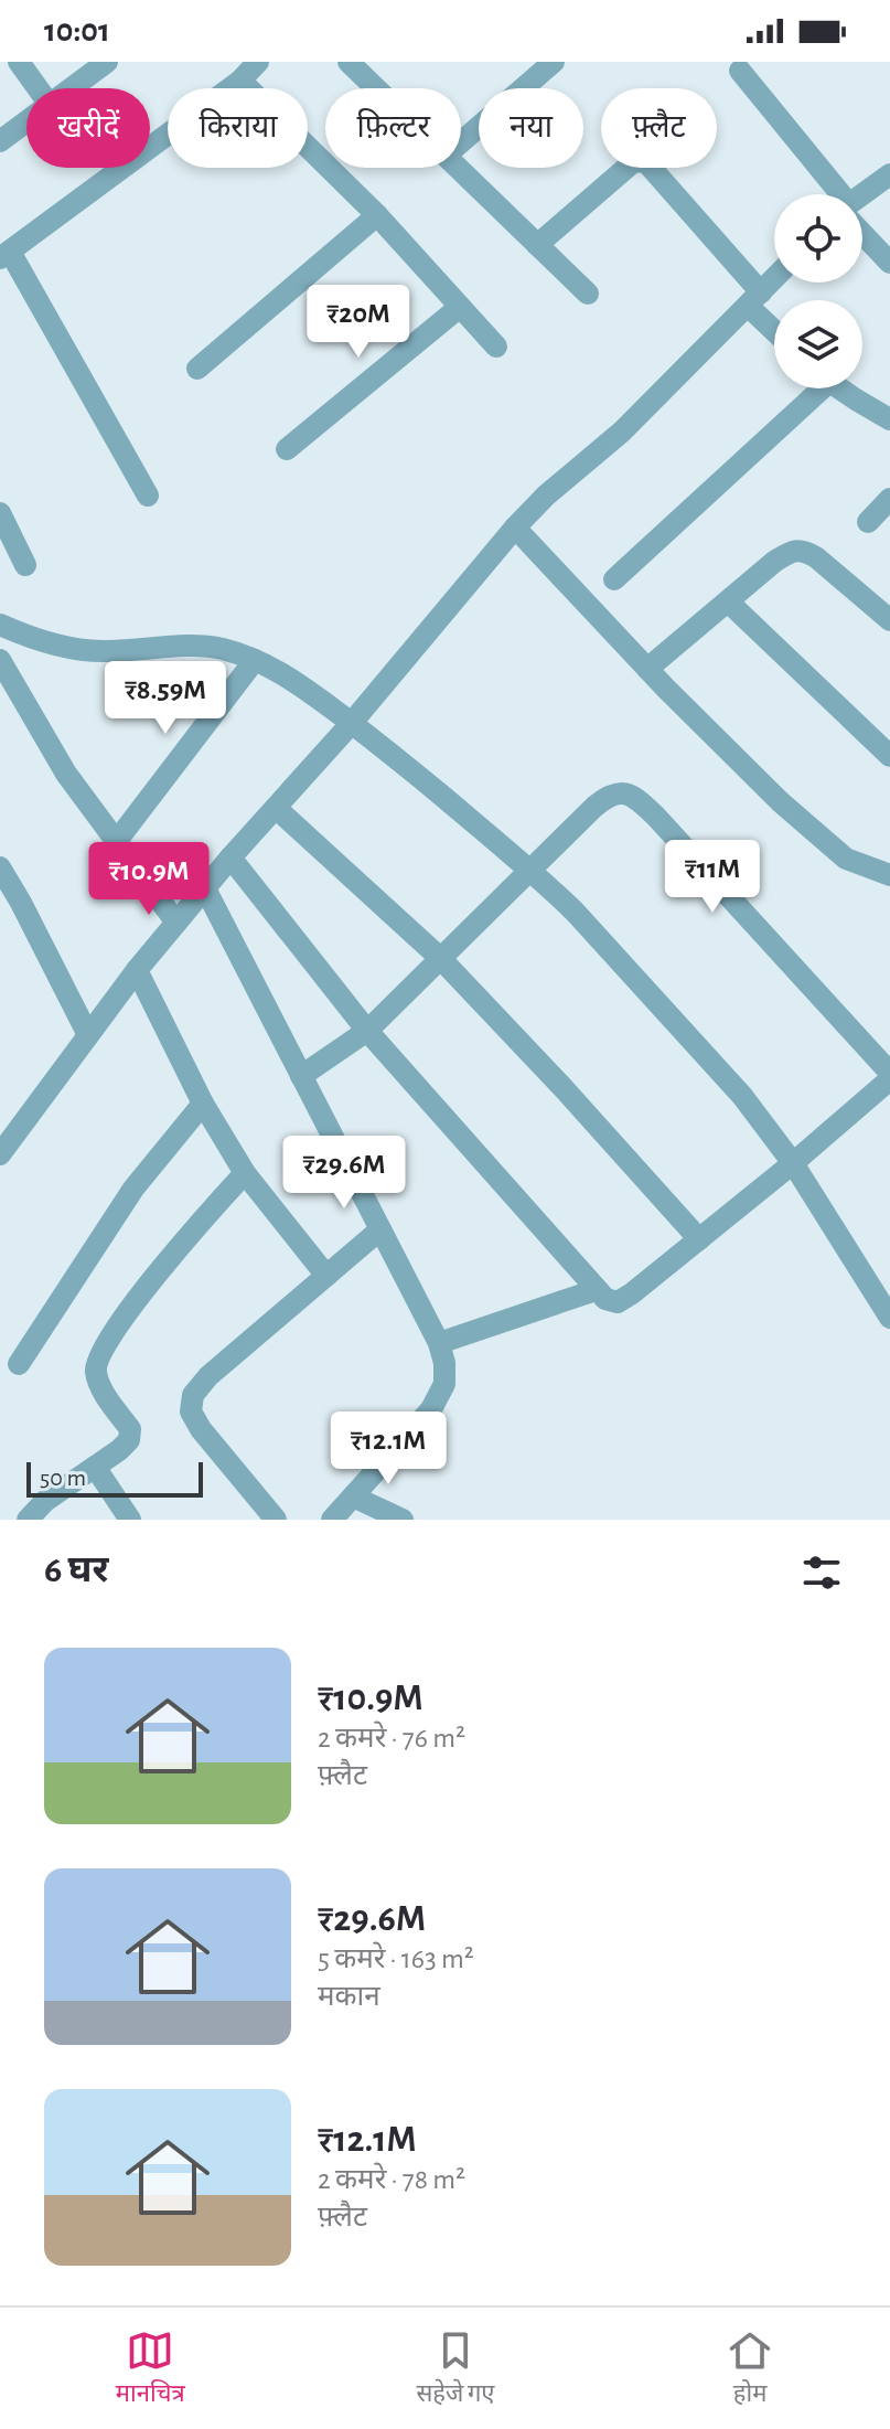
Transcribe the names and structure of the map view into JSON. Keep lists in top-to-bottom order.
{
  "scale_bar": "50 m",
  "page": {
    "status": "10:01",
    "chip": [
      "खरीदें",
      "किराया",
      "फ़िल्टर",
      "नया",
      "फ़्लैट"
    ],
    "price": [
      "₹20M",
      "₹8.59M",
      "₹11M",
      "₹10.9M",
      "₹29.6M",
      "₹12.1M"
    ],
    "scale": "50 m",
    "heading": "6 घर",
    "list": [
      {
        "name": "₹10.9M",
        "note": "2 कमरे · 76 m² · फ़्लैट"
      },
      {
        "name": "₹29.6M",
        "note": "5 कमरे · 163 m² · मकान"
      },
      {
        "name": "₹12.1M",
        "note": "2 कमरे · 78 m² · फ़्लैट"
      }
    ],
    "tabs": ["मानचित्र", "सहेजे गए", "होम"]
  }
}
